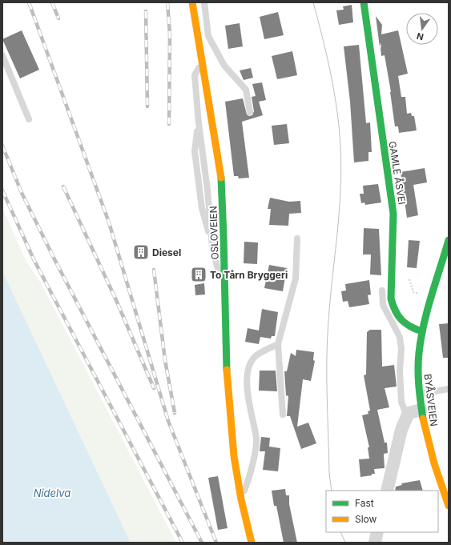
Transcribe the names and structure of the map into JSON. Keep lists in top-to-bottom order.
{
  "streets": {
    "street": ["GAMLE ÅSVEI", "OSLOVEIEN", "BYÅSVEIEN"]
  },
  "crossings": [
    ["GAMLE ÅSVEI", "BYÅSVEIEN"]
  ],
  "water": ["Nidelva"],
  "places": {
    "building": ["Diesel", "To Tårn Bryggeri"]
  },
  "legend": ["Fast", "Slow"],
  "north": "bottom"
}
